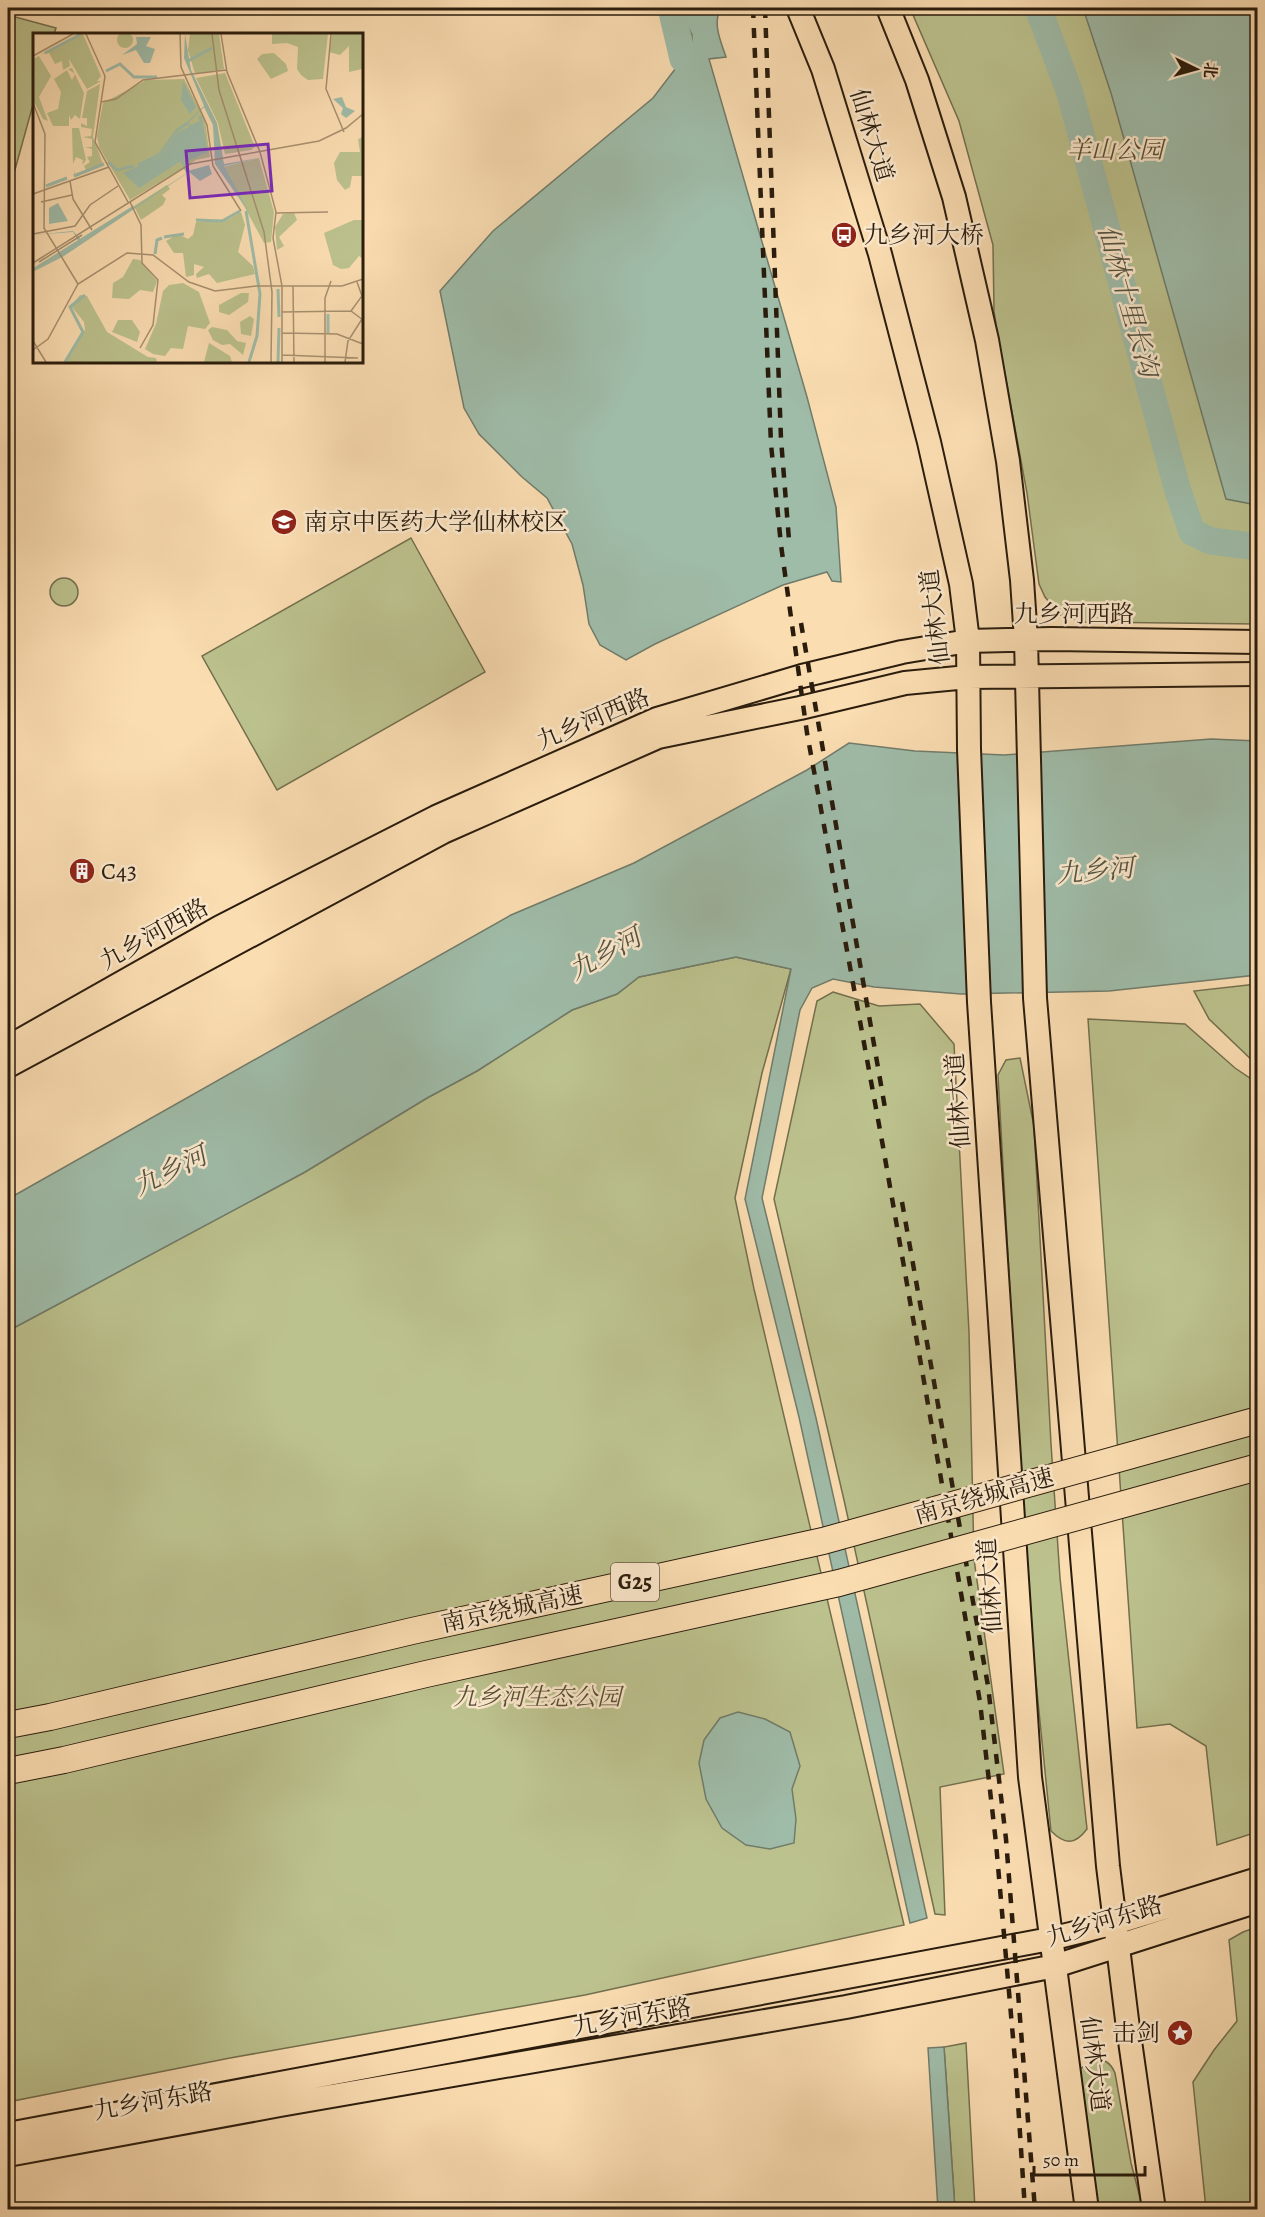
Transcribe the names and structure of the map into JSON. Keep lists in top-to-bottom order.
{
  "streets": {
    "highway": ["南京绕城高速", "G25"],
    "main road": ["仙林大道", "九乡河西路", "九乡河东路"]
  },
  "crossings": [
    ["仙林大道", "九乡河西路"],
    ["仙林大道", "九乡河东路"]
  ],
  "water": ["仙林十里长沟", "九乡河"],
  "parks": ["羊山公园", "九乡河生态公园"],
  "places": {
    "bus stop": ["九乡河大桥"],
    "school or university": ["南京中医药大学仙林校区"],
    "building": ["C43"],
    "place": ["击剑"]
  },
  "scale_bar": "50 m",
  "north": "right"
}
